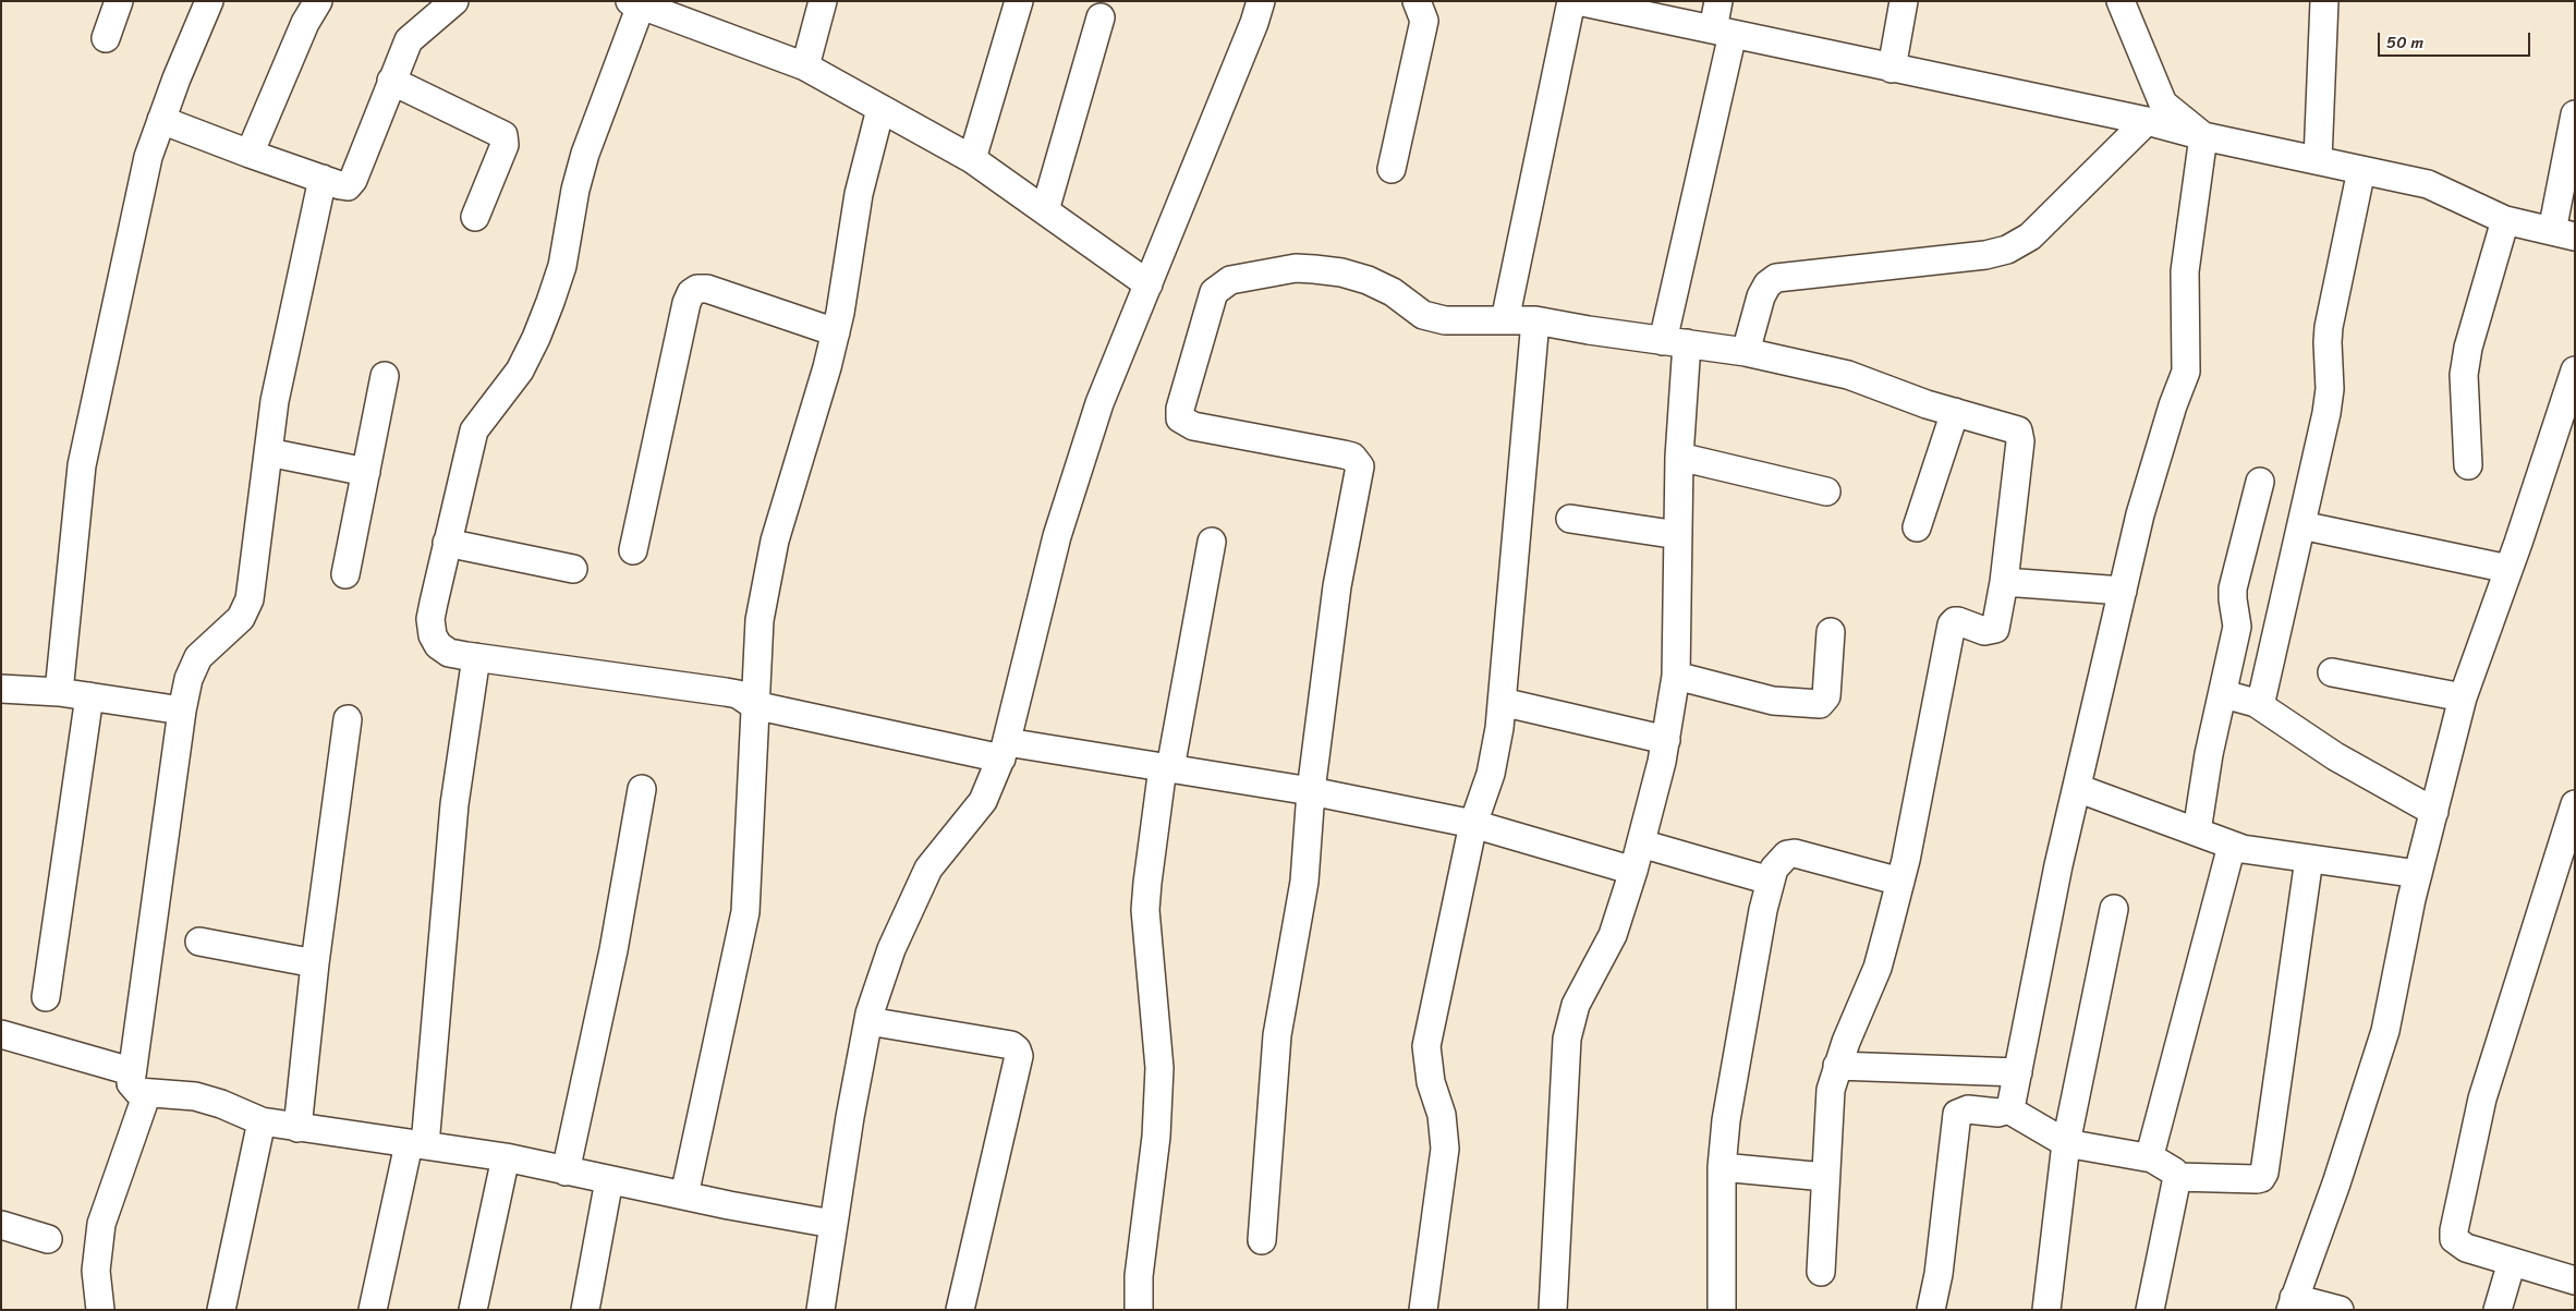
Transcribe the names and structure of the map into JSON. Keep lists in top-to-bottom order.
{
  "scale_bar": "50 m"
}
